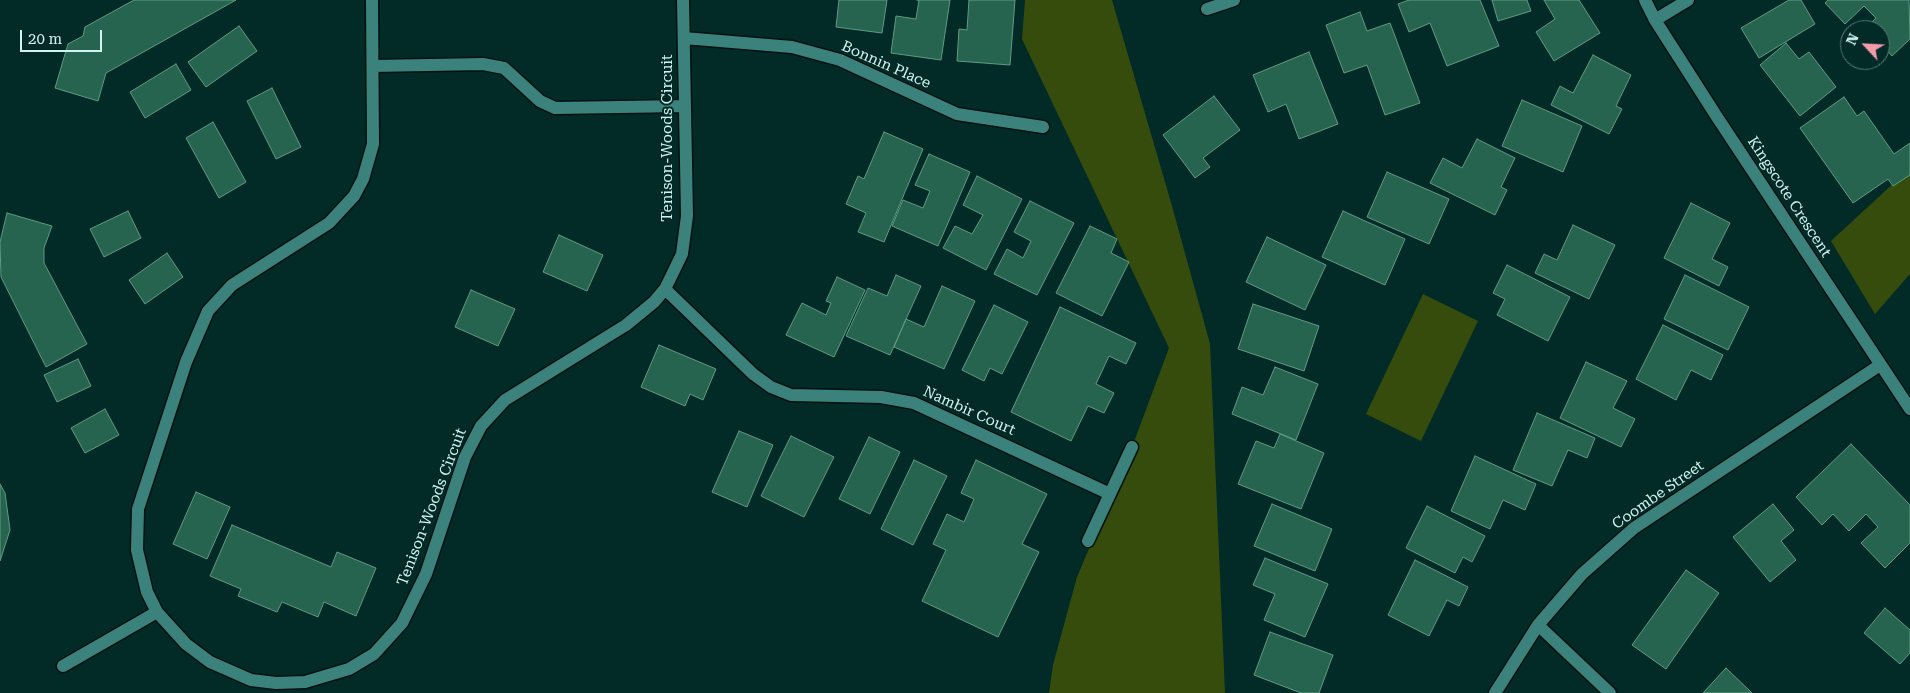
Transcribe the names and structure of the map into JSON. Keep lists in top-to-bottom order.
{
  "streets": {
    "street": [
      "Bonnin Place",
      "Tenison-Woods Circuit",
      "Kingscote Crescent",
      "Nambir Court",
      "Coombe Street"
    ]
  },
  "crossings": [
    ["Bonnin Place", "Tenison-Woods Circuit"],
    ["Tenison-Woods Circuit", "Nambir Court"],
    ["Kingscote Crescent", "Coombe Street"]
  ],
  "scale_bar": "20 m",
  "north": "top left"
}
